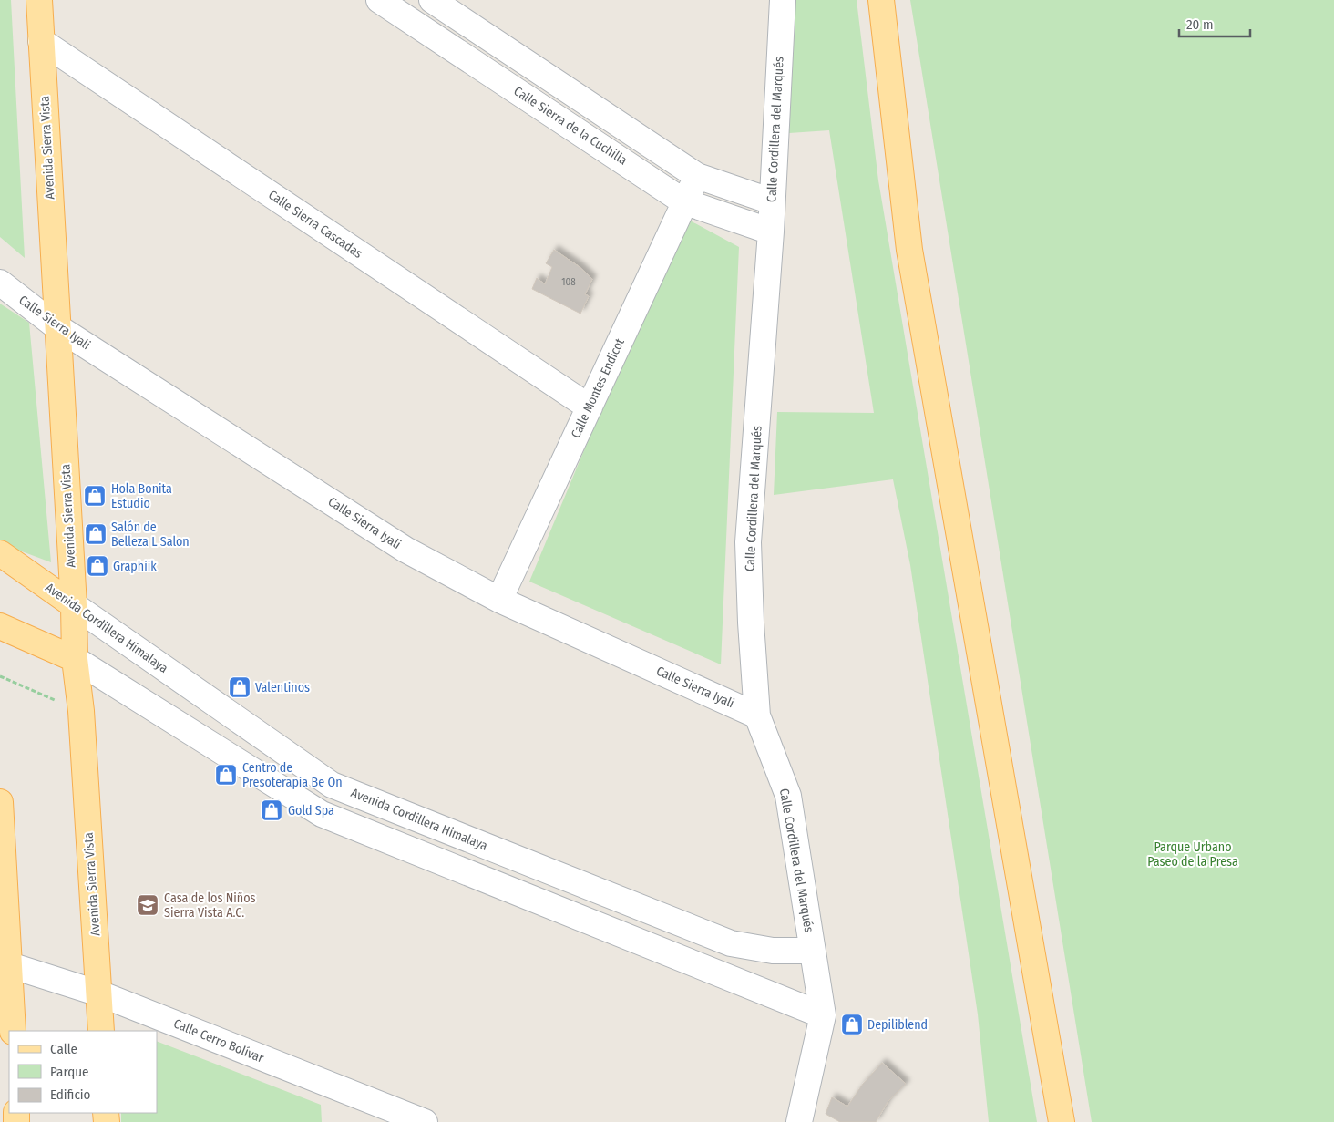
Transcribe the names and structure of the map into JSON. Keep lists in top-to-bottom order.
{
  "streets": {
    "main road": ["Avenida Sierra Vista", "Avenida Cordillera Himalaya"],
    "street": [
      "Calle Sierra de la Cuchilla",
      "Calle Cordillera del Marqués",
      "Calle Sierra Cascadas",
      "Calle Sierra Iyali",
      "Calle Montes Endicot",
      "Calle Cerro Bolívar"
    ]
  },
  "crossings": [
    ["Calle Sierra de la Cuchilla", "Calle Cordillera del Marqués"],
    ["Calle Sierra de la Cuchilla", "Calle Montes Endicot"],
    ["Calle Cordillera del Marqués", "Calle Sierra Iyali"],
    ["Calle Cordillera del Marqués", "Avenida Cordillera Himalaya"],
    ["Avenida Sierra Vista", "Calle Sierra Cascadas"],
    ["Avenida Sierra Vista", "Calle Sierra Iyali"],
    ["Avenida Sierra Vista", "Avenida Cordillera Himalaya"],
    ["Avenida Sierra Vista", "Calle Cerro Bolívar"],
    ["Calle Sierra Cascadas", "Calle Montes Endicot"],
    ["Calle Sierra Iyali", "Calle Montes Endicot"]
  ],
  "parks": ["Parque Urbano Paseo de la Presa"],
  "places": {
    "shop": [
      "Hola Bonita Estudio",
      "Salón de Belleza L Salon",
      "Graphiik",
      "Valentinos",
      "Centro de Presoterapia Be On",
      "Gold Spa",
      "Depiliblend"
    ],
    "school or university": ["Casa de los Niños Sierra Vista A.C."]
  },
  "house_numbers": ["108"],
  "legend": ["Calle", "Parque", "Edificio"],
  "scale_bar": "20 m"
}
